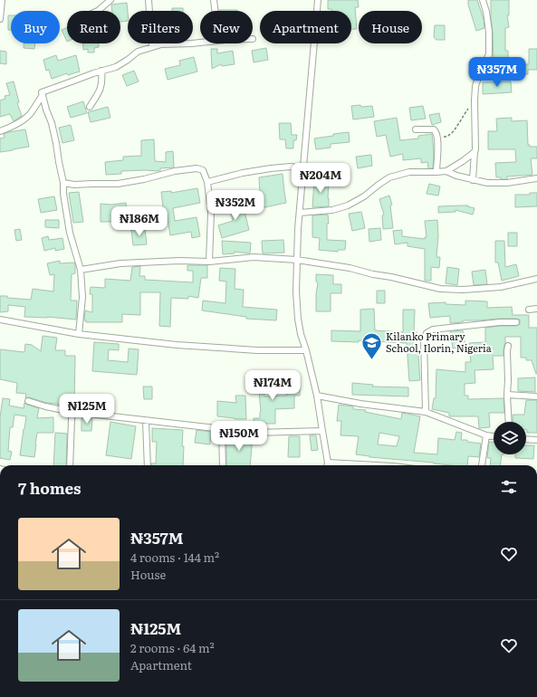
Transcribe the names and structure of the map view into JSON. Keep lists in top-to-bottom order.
{
  "places": {
    "school or university": ["Kilanko Primary School, Ilorin, Nigeria"]
  },
  "page": {
    "chip": [
      "Buy",
      "Rent",
      "Filters",
      "New",
      "Apartment",
      "House"
    ],
    "price": [
      "₦357M",
      "₦204M",
      "₦352M",
      "₦186M",
      "₦174M",
      "₦125M",
      "₦150M"
    ],
    "heading": "7 homes",
    "list": [
      {
        "name": "₦357M",
        "note": "4 rooms · 144 m² · House"
      },
      {
        "name": "₦125M",
        "note": "2 rooms · 64 m² · Apartment"
      }
    ]
  }
}
